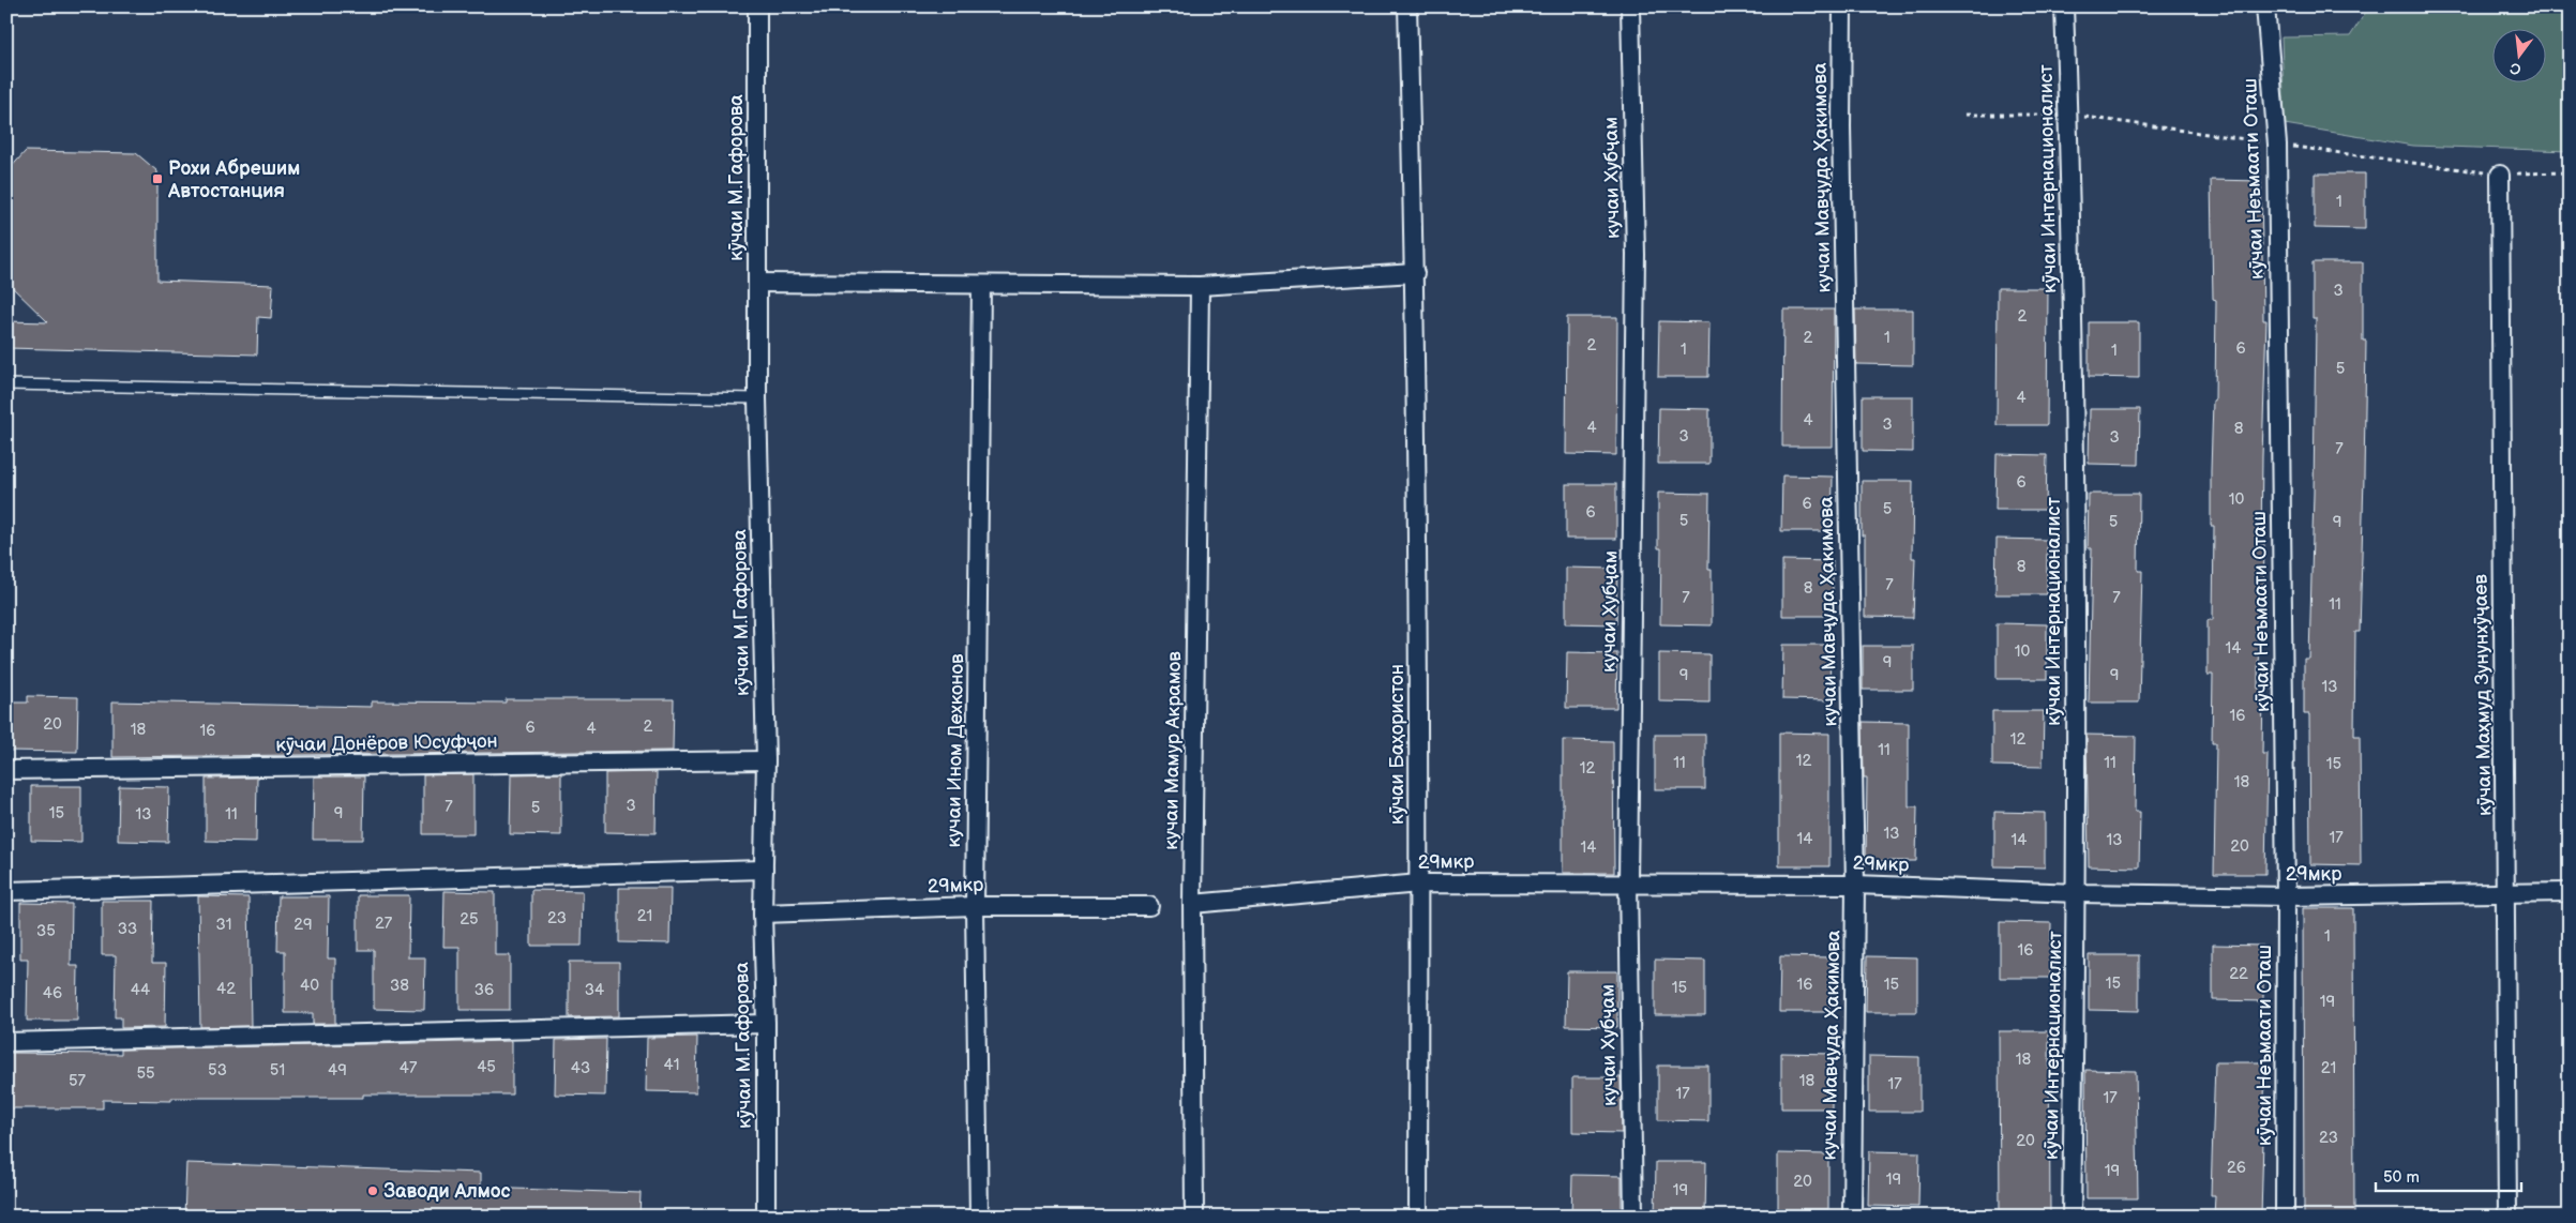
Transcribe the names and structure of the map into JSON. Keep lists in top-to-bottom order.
{
  "streets": {
    "street": [
      "кӯчаи М.Гафорова",
      "кучаи Хубҷам",
      "кучаи Мавҷуда Ҳакимова",
      "кӯчаи Интернационалист",
      "кӯчаи Неъмаати Оташ",
      "кӯчаи Маҳмуд Зунунхӯҷаев",
      "кӯчаи Донёров Юсуфҷон",
      "кӯчаи Баҳористон",
      "кучаи Ином Дехконов",
      "кучаи Мамур Акрамов",
      "29мкр"
    ]
  },
  "crossings": [
    ["кӯчаи М.Гафорова", "кӯчаи Донёров Юсуфҷон"],
    ["кӯчаи М.Гафорова", "29мкр"],
    ["кучаи Хубҷам", "29мкр"],
    ["кучаи Мавҷуда Ҳакимова", "29мкр"],
    ["кӯчаи Интернационалист", "29мкр"],
    ["кӯчаи Неъмаати Оташ", "29мкр"],
    ["кӯчаи Маҳмуд Зунунхӯҷаев", "29мкр"],
    ["кӯчаи Баҳористон", "29мкр"],
    ["кучаи Ином Дехконов", "29мкр"],
    ["кучаи Мамур Акрамов", "29мкр"]
  ],
  "places": {
    "transit": ["Рохи Абрешим Автостанция"],
    "other": ["Заводи Алмос"]
  },
  "house_numbers": [
    "1",
    "3",
    "2",
    "2",
    "1",
    "2",
    "6",
    "1",
    "1",
    "5",
    "4",
    "4",
    "3",
    "4",
    "8",
    "3",
    "3",
    "7",
    "6",
    "10",
    "6",
    "5",
    "6",
    "5",
    "5",
    "9",
    "8",
    "7",
    "8",
    "7",
    "7",
    "11",
    "14",
    "10",
    "9",
    "9",
    "9",
    "13",
    "16",
    "20",
    "2",
    "6",
    "4",
    "18",
    "16",
    "12",
    "11",
    "12",
    "11",
    "11",
    "15",
    "12",
    "18",
    "3",
    "7",
    "5",
    "15",
    "9",
    "13",
    "11",
    "13",
    "17",
    "14",
    "14",
    "13",
    "20",
    "14",
    "21",
    "23",
    "25",
    "27",
    "31",
    "29",
    "33",
    "35",
    "1",
    "16",
    "22",
    "15",
    "16",
    "15",
    "40",
    "38",
    "15",
    "42",
    "44",
    "36",
    "34",
    "46",
    "19",
    "18",
    "41",
    "45",
    "47",
    "43",
    "21",
    "53",
    "51",
    "49",
    "55",
    "57",
    "18",
    "17",
    "17",
    "17",
    "23",
    "20",
    "26",
    "19",
    "19",
    "20",
    "19"
  ],
  "scale_bar": "50 m",
  "north": "bottom"
}
